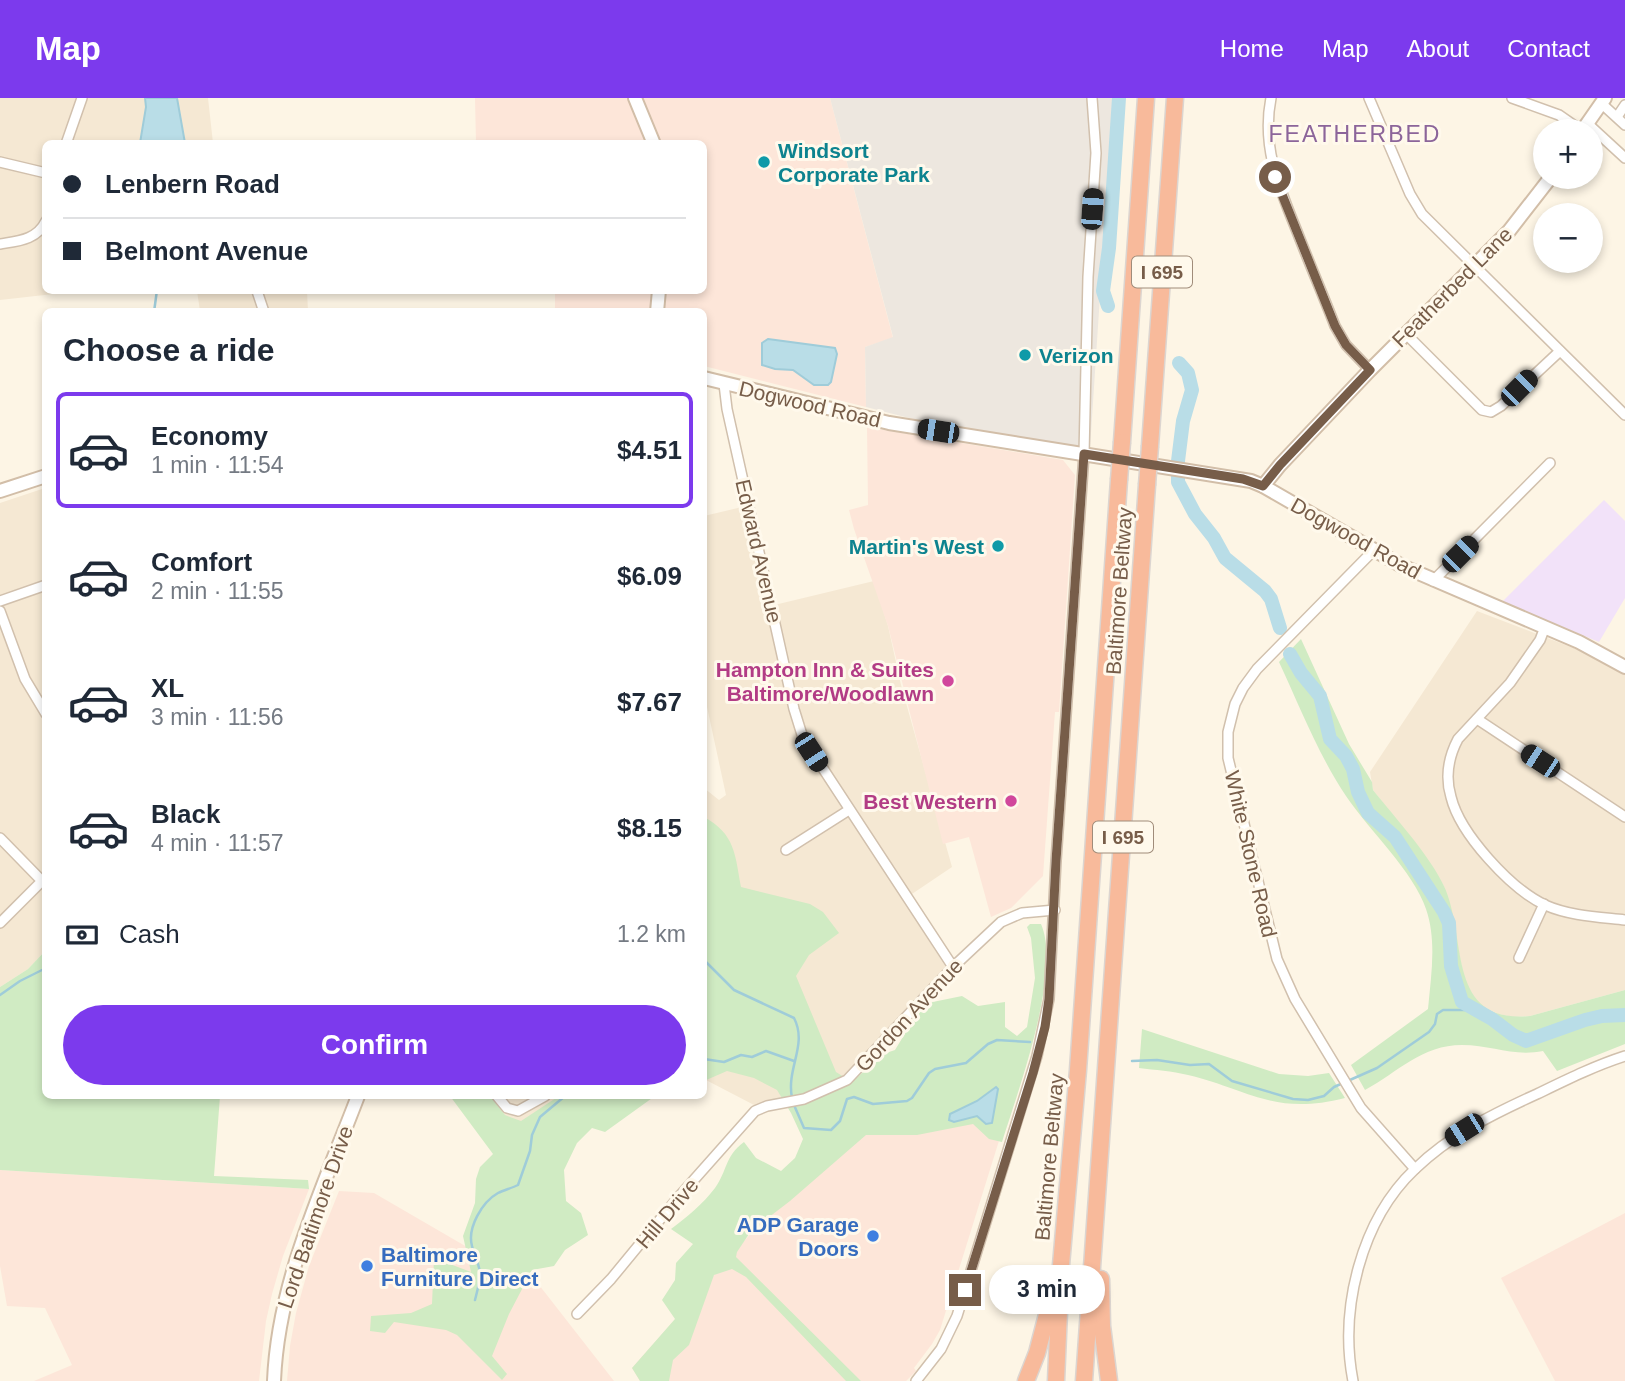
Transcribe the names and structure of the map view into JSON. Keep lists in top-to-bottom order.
{
  "streets": {
    "highway": ["I 695", "Baltimore Beltway"],
    "main road": ["Featherbed Lane", "Dogwood Road", "Lord Baltimore Drive"],
    "street": [
      "Edward Avenue",
      "White Stone Road",
      "Gordon Avenue",
      "Hill Drive"
    ]
  },
  "crossings": [
    ["Featherbed Lane", "Dogwood Road"],
    ["Dogwood Road", "Edward Avenue"],
    ["Dogwood Road", "White Stone Road"],
    ["Edward Avenue", "Gordon Avenue"],
    ["Gordon Avenue", "Hill Drive"]
  ],
  "districts": ["FEATHERBED"],
  "places": [
    "Windsort Corporate Park",
    "Verizon",
    "Martin's West",
    "Hampton Inn & Suites Baltimore/Woodlawn",
    "Best Western",
    "ADP Garage Doors",
    "Baltimore Furniture Direct"
  ],
  "page": {
    "header": "Map",
    "nav": [
      "Home",
      "Map",
      "About",
      "Contact"
    ],
    "map_buttons": ["+", "−"],
    "banner": ["Lenbern Road", "Belmont Avenue"],
    "heading": "Choose a ride",
    "list": [
      {
        "name": "Economy",
        "note": "1 min · 11:54",
        "value": "$4.51"
      },
      {
        "name": "Comfort",
        "note": "2 min · 11:55",
        "value": "$6.09"
      },
      {
        "name": "XL",
        "note": "3 min · 11:56",
        "value": "$7.67"
      },
      {
        "name": "Black",
        "note": "4 min · 11:57",
        "value": "$8.15"
      }
    ],
    "pay": ["Cash", "1.2 km"],
    "buttons": "Confirm",
    "bubble": "3 min"
  }
}
